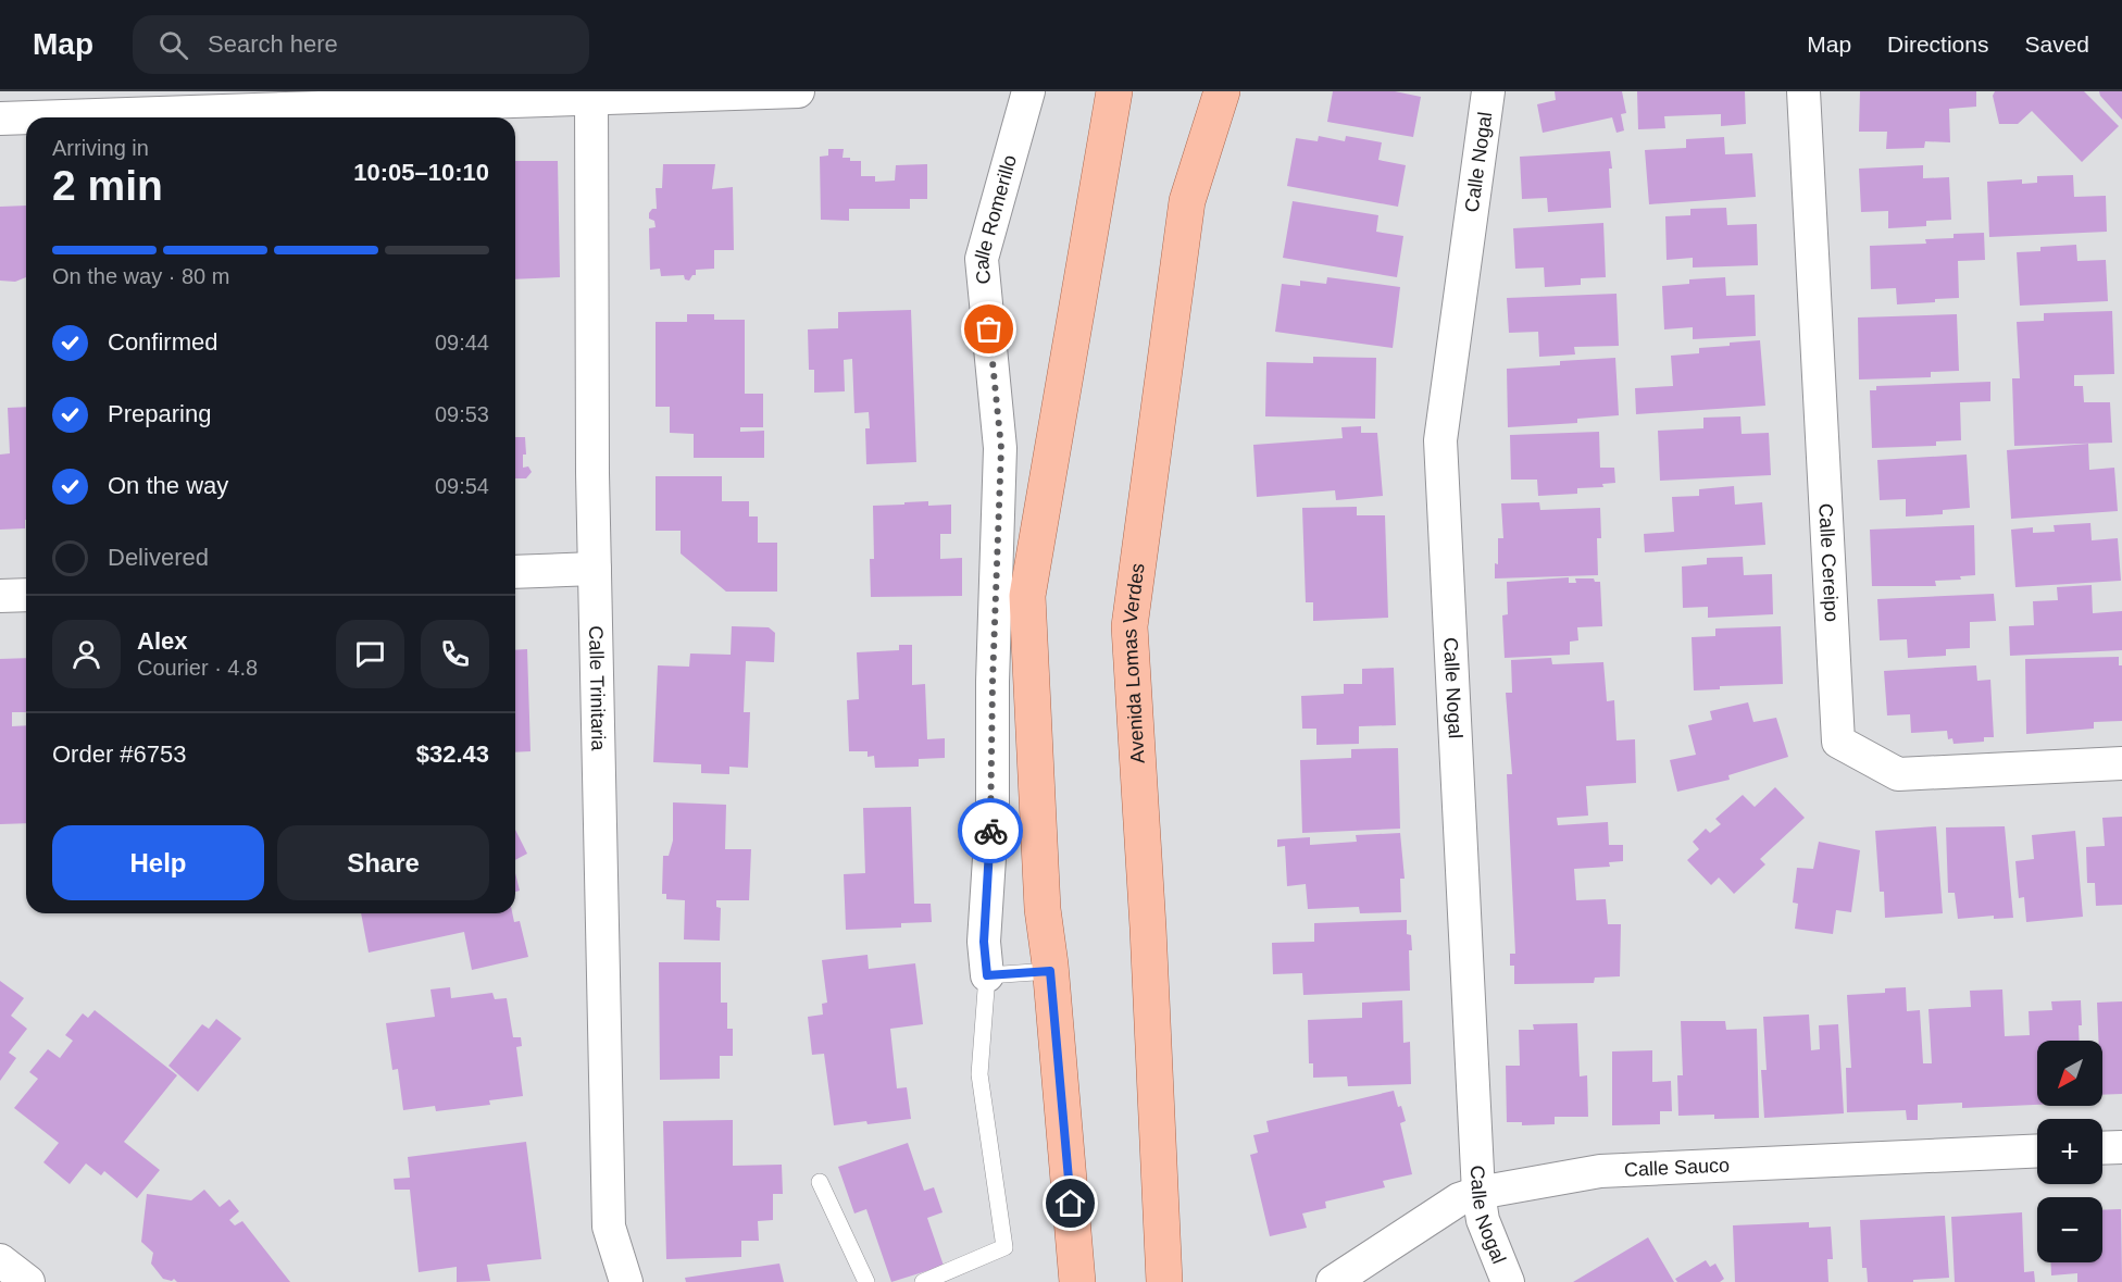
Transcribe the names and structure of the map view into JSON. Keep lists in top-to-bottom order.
{
  "streets": {
    "main road": ["Avenida Lomas Verdes"],
    "street": [
      "Calle Nogal",
      "Calle Romerillo",
      "Calle Cereipo",
      "Calle Trinitaria",
      "Calle Sauco"
    ]
  },
  "crossings": [
    ["Calle Nogal", "Calle Sauco"]
  ],
  "north": "bottom left",
  "page": {
    "header": "Map",
    "search": "Search here",
    "nav": ["Map", "Directions", "Saved"],
    "heading": ["2 min", "Arriving in", "10:05–10:10"],
    "panel": [
      "Alex",
      "Courier · 4.8",
      "Order #6753",
      "$32.43"
    ],
    "bar": "On the way · 80 m",
    "list": [
      ["Confirmed", "09:44"],
      ["Preparing", "09:53"],
      ["On the way", "09:54"],
      "Delivered"
    ],
    "buttons": ["Help", "Share"],
    "map_buttons": ["+", "−"]
  }
}
